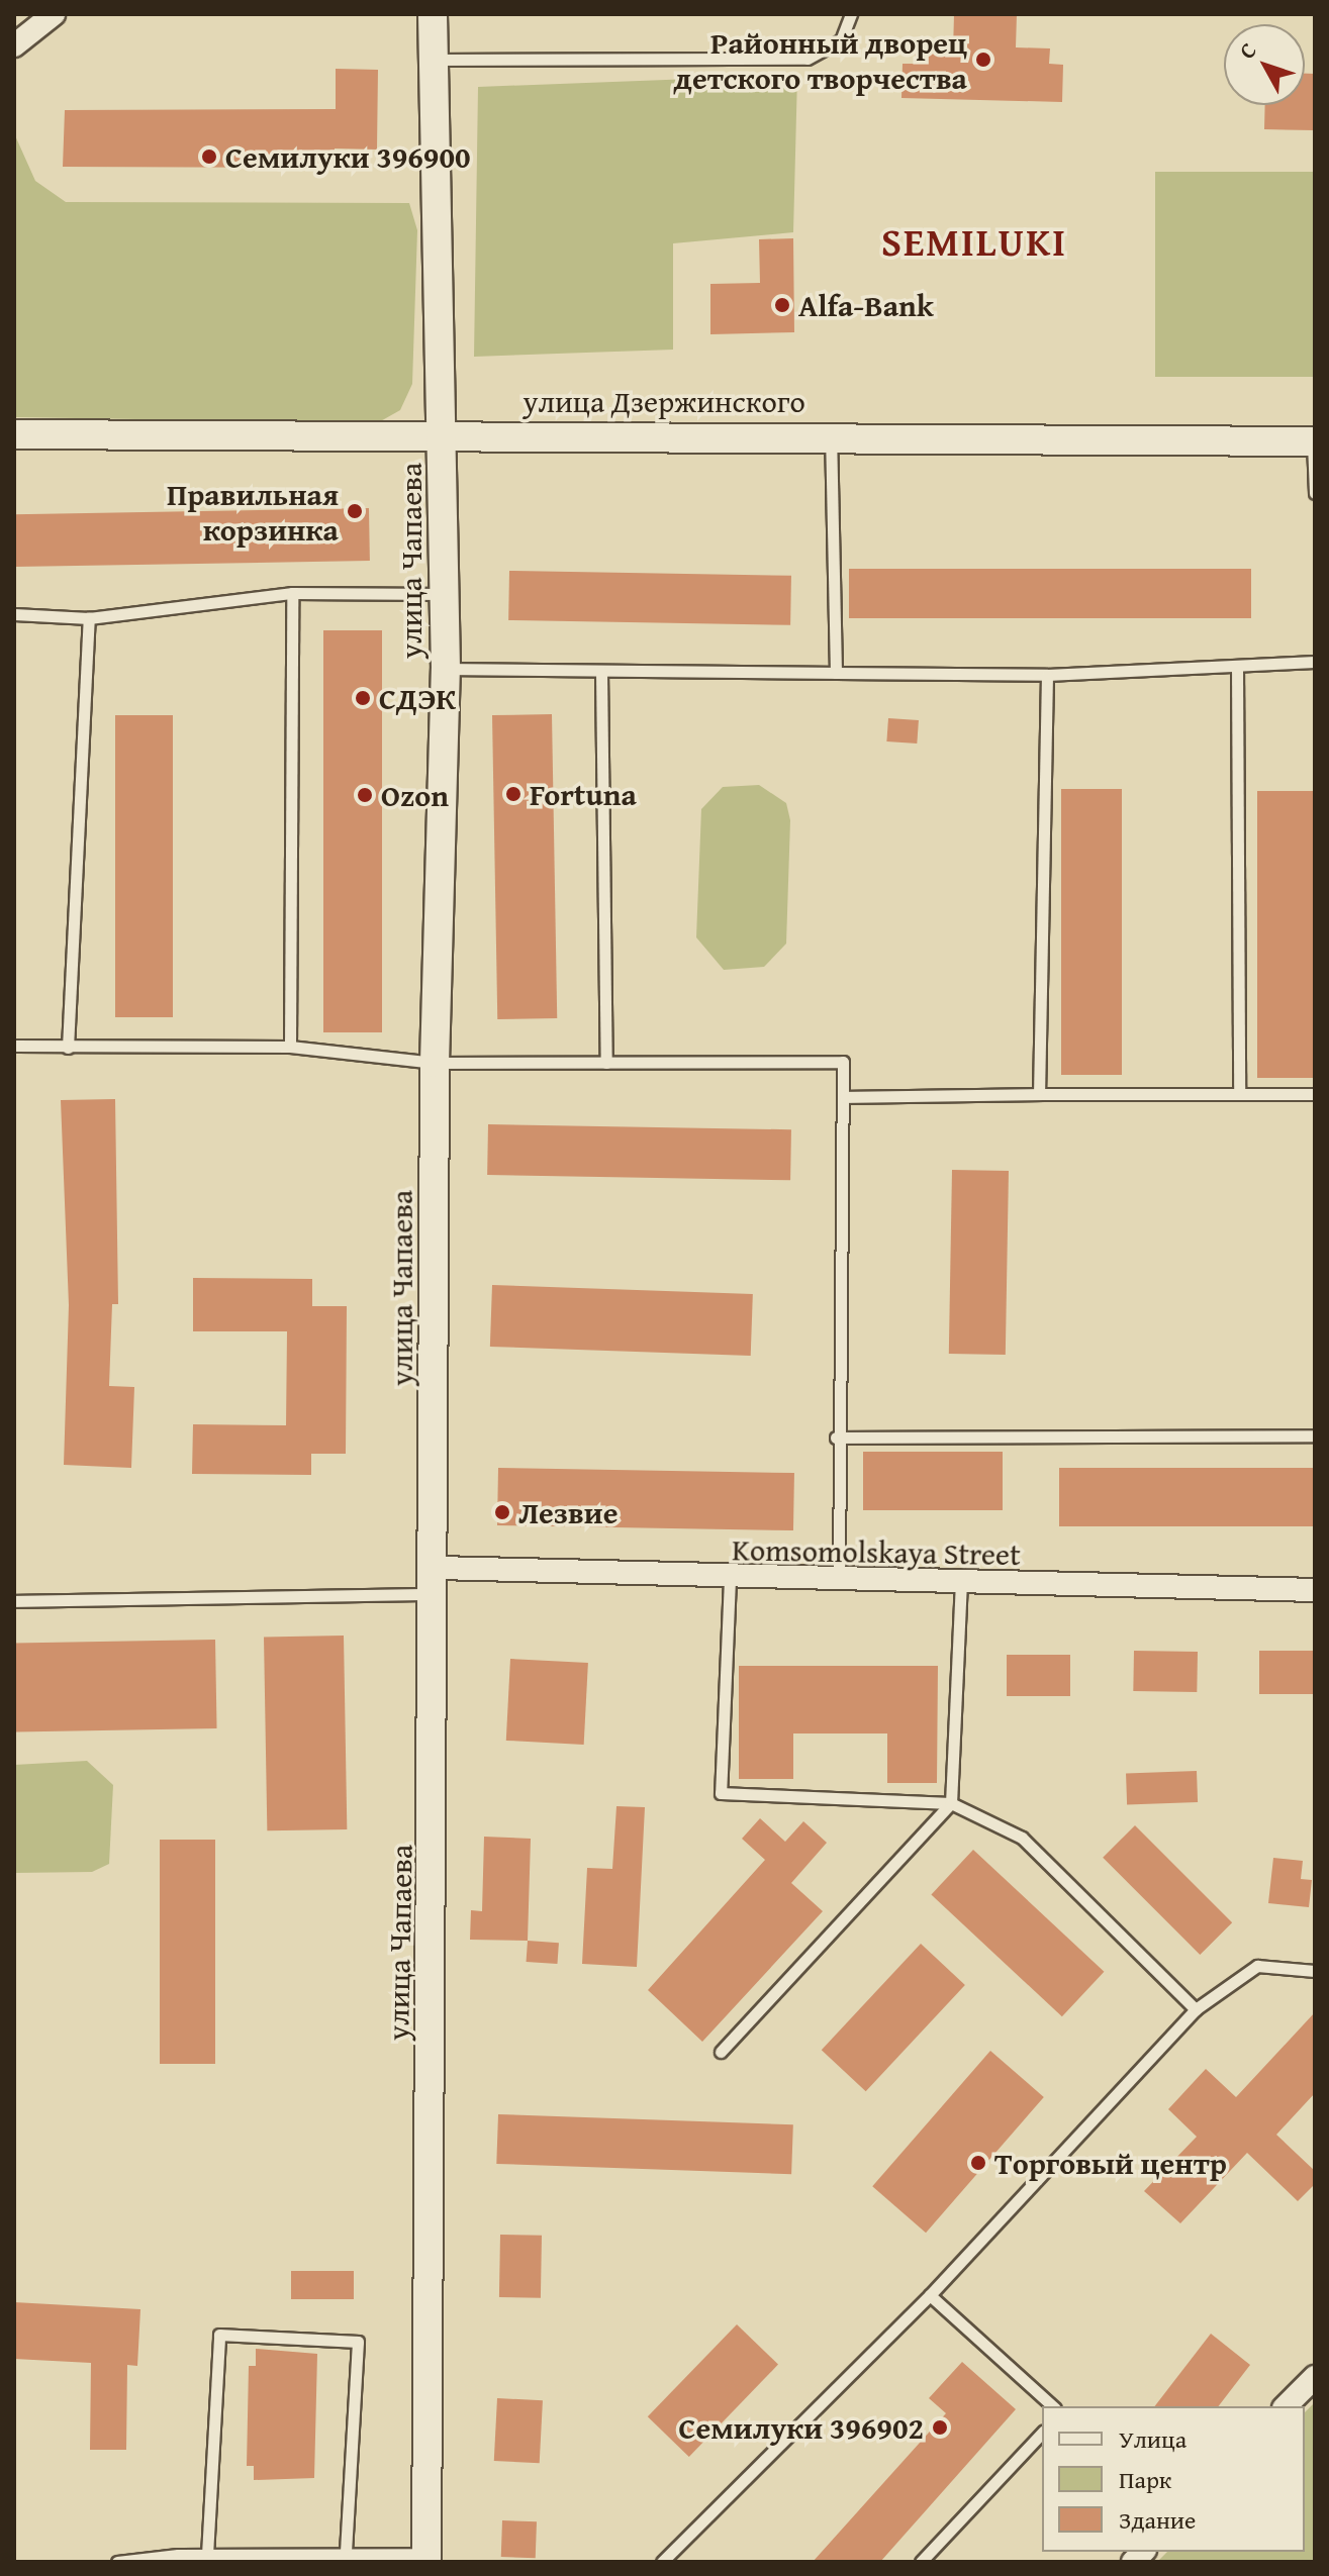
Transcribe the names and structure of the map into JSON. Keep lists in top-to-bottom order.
{
  "streets": {
    "street": ["улица Дзержинского", "улица Чапаева", "Komsomolskaya Street"]
  },
  "crossings": [
    ["улица Дзержинского", "улица Чапаева"],
    ["улица Чапаева", "Komsomolskaya Street"]
  ],
  "districts": ["SEMILUKI"],
  "places": [
    "Районный дворец детского творчества",
    "Семилуки 396900",
    "Alfa-Bank",
    "Правильная корзинка",
    "СДЭК",
    "Fortuna",
    "Ozon",
    "Лезвие",
    "Торговый центр",
    "Семилуки 396902"
  ],
  "legend": ["Улица", "Парк", "Здание"],
  "north": "top left"
}
